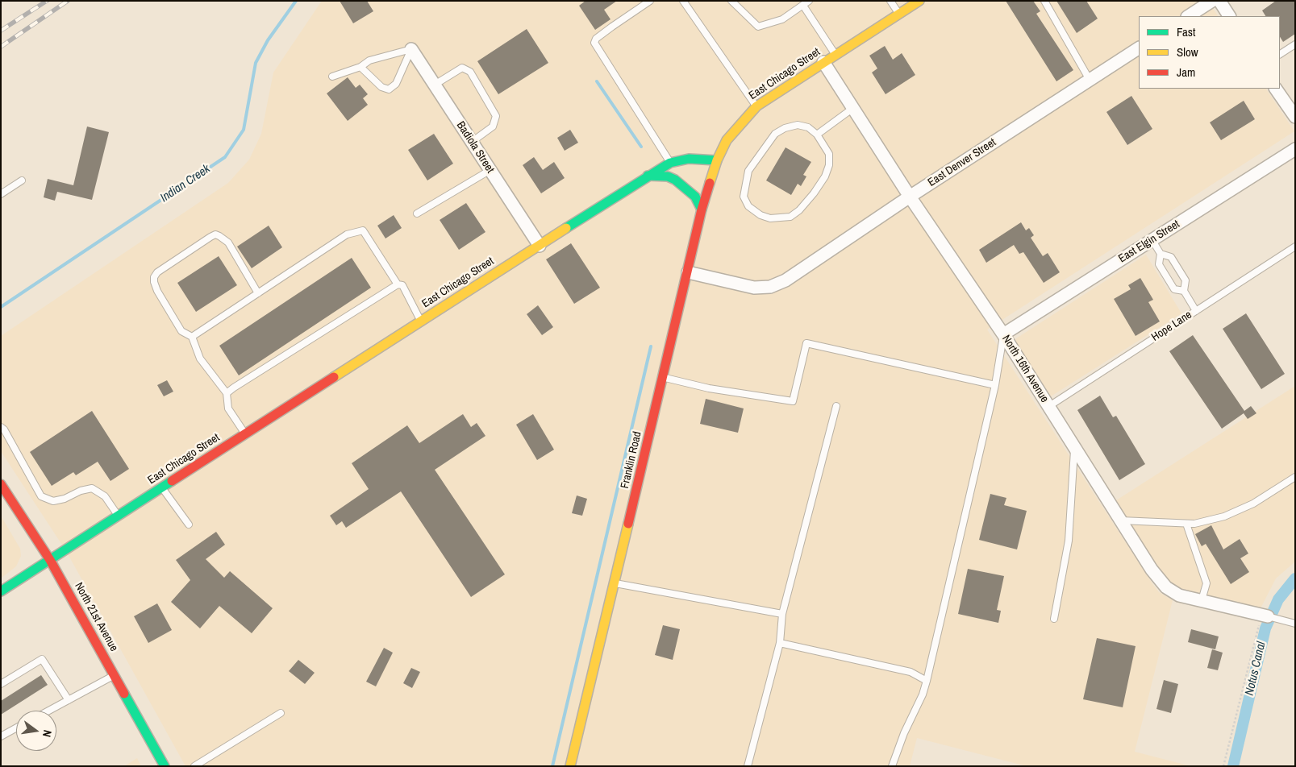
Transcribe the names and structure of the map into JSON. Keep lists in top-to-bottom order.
{
  "streets": {
    "street": [
      "East Chicago Street",
      "Badiola Street",
      "East Denver Street",
      "East Elgin Street",
      "North 16th Avenue",
      "Franklin Road",
      "North 21st Avenue"
    ],
    "lane": ["Hope Lane"]
  },
  "crossings": [
    ["East Chicago Street", "Badiola Street"],
    ["East Chicago Street", "North 16th Avenue"],
    ["East Chicago Street", "Franklin Road"],
    ["East Chicago Street", "North 21st Avenue"],
    ["East Denver Street", "North 16th Avenue"],
    ["East Denver Street", "Franklin Road"],
    ["East Elgin Street", "North 16th Avenue"],
    ["Hope Lane", "North 16th Avenue"]
  ],
  "water": ["Indian Creek", "Notus Canal"],
  "legend": ["Fast", "Slow", "Jam"],
  "north": "right"
}
